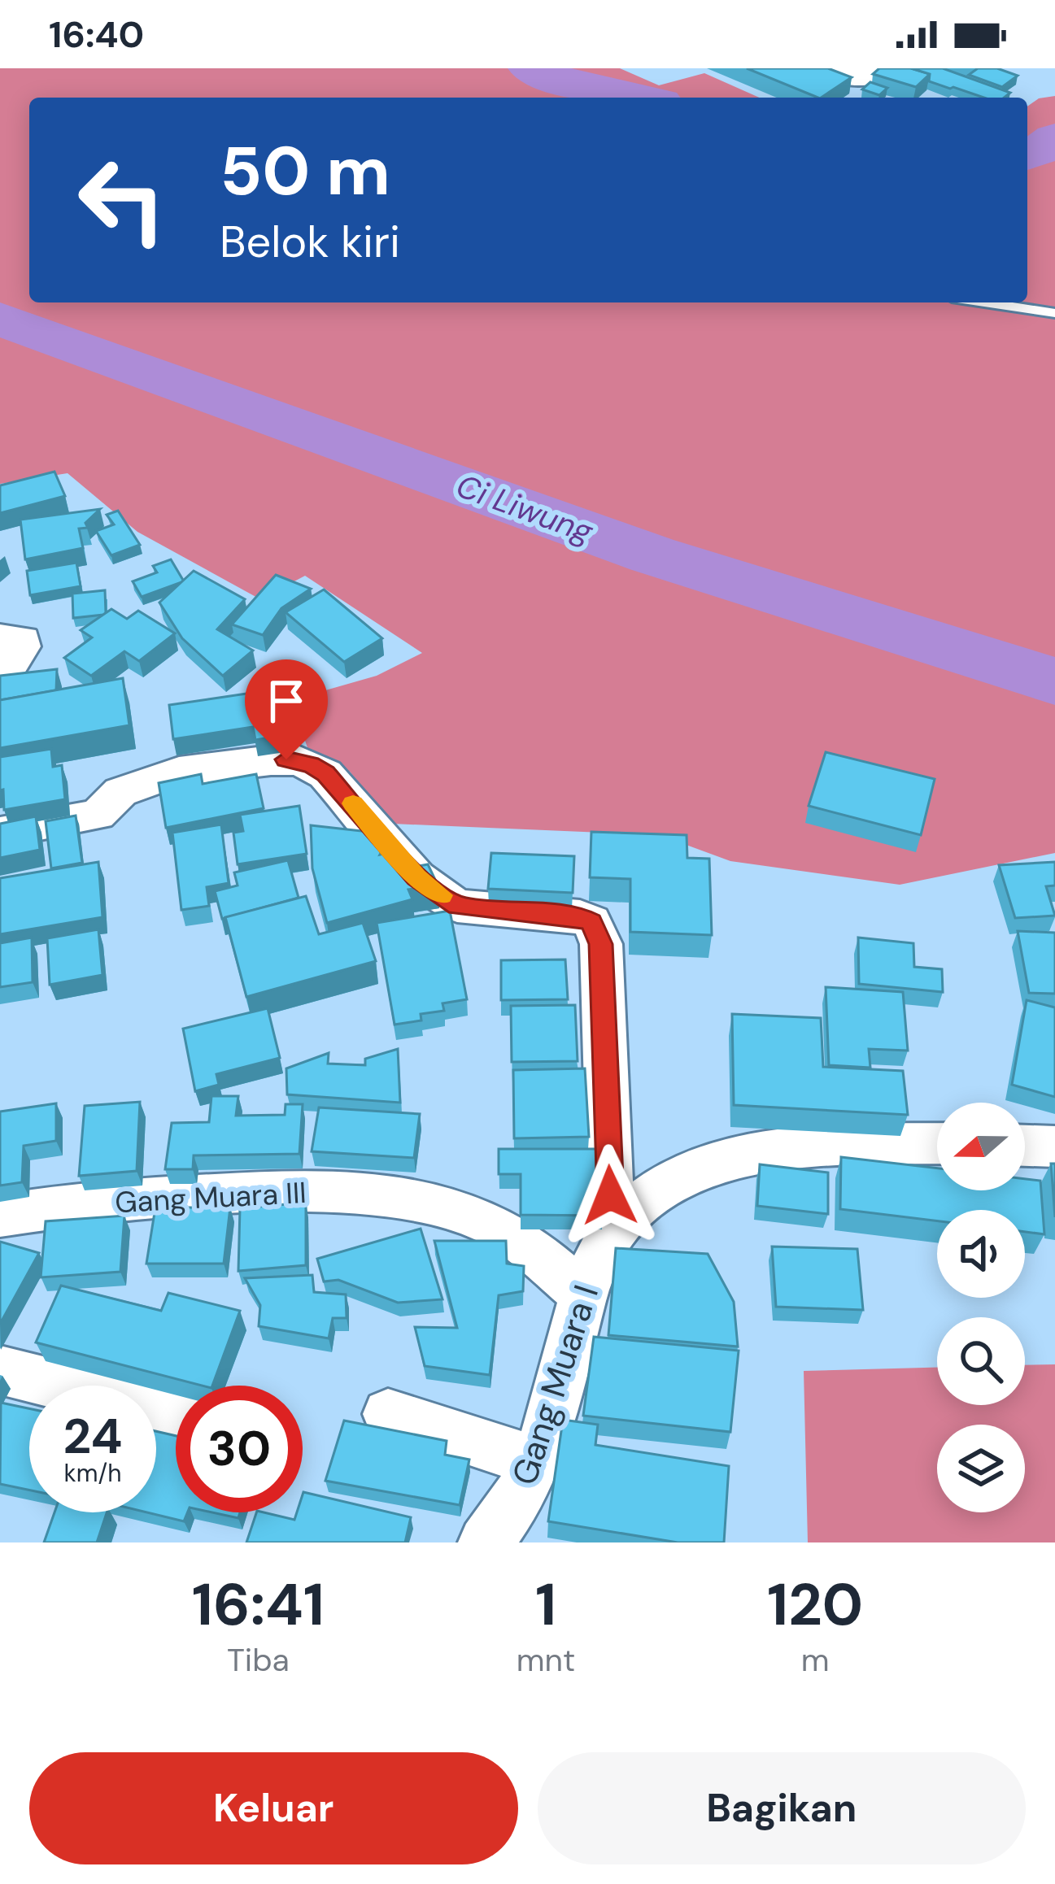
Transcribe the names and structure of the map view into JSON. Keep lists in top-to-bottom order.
{
  "streets": {
    "street": ["Gang Muara III", "Gang Muara I"]
  },
  "crossings": [
    ["Gang Muara III", "Gang Muara I"]
  ],
  "water": ["Ci Liwung"],
  "north": "left",
  "page": {
    "status": "16:40",
    "turn": ["50 m", "Belok kiri"],
    "speed": "24 km/h",
    "limit": "30",
    "eta": [
      "16:41",
      "Tiba",
      "1",
      "mnt",
      "120",
      "m"
    ],
    "buttons": ["Keluar", "Bagikan"]
  }
}
